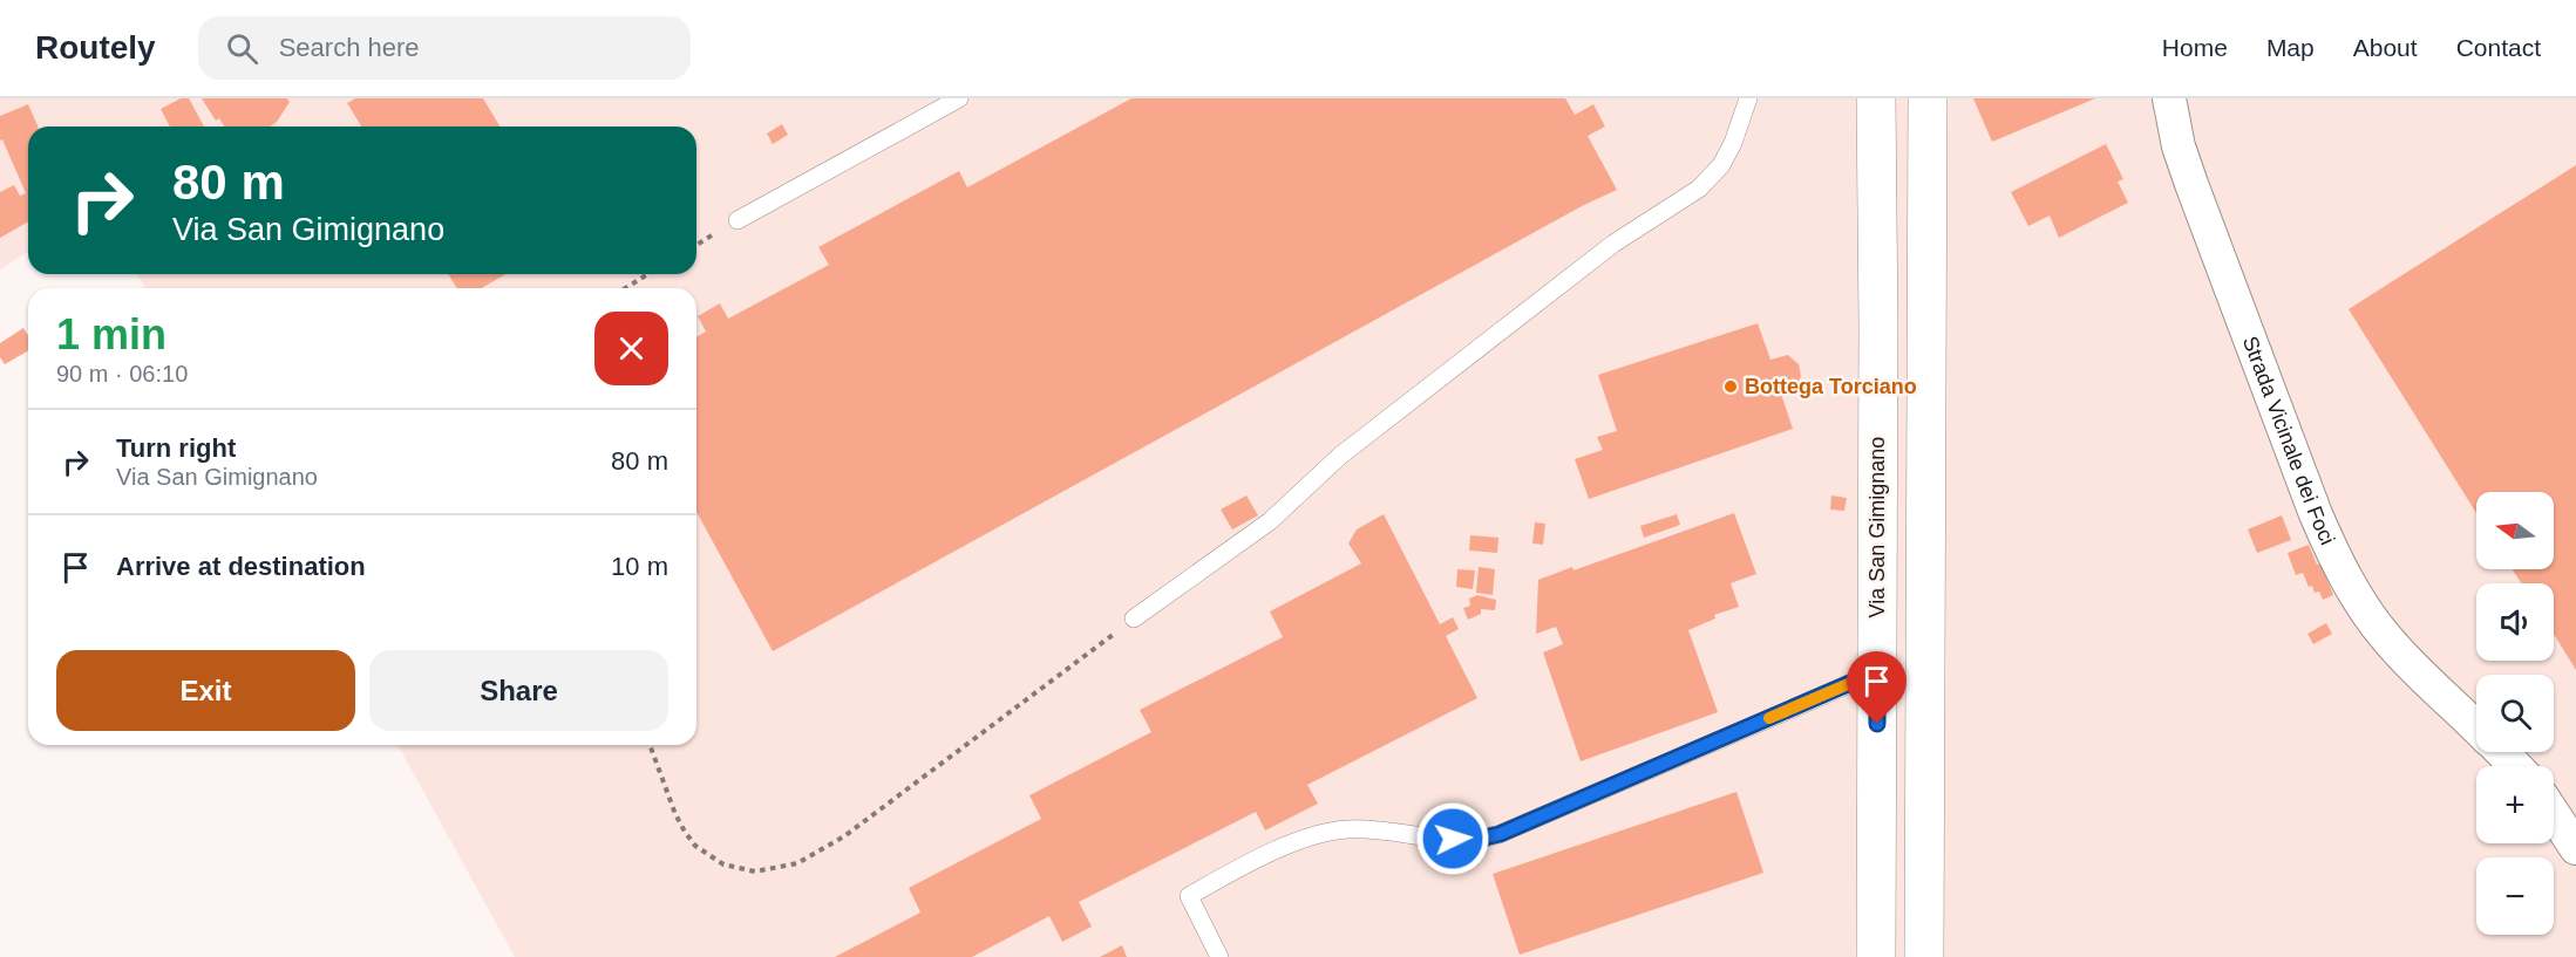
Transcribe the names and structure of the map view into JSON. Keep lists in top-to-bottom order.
{
  "streets": {
    "main road": ["Via San Gimignano"],
    "street": ["Strada Vicinale dei Foci"]
  },
  "places": ["Bottega Torciano"],
  "north": "left",
  "page": {
    "header": "Routely",
    "search": "Search here",
    "nav": [
      "Home",
      "Map",
      "About",
      "Contact"
    ],
    "turn": ["80 m", "Via San Gimignano"],
    "heading": ["1 min", "90 m · 06:10"],
    "list": [
      {
        "name": "Turn right",
        "note": "Via San Gimignano",
        "value": "80 m"
      },
      {
        "name": "Arrive at destination",
        "value": "10 m"
      }
    ],
    "map_buttons": ["+", "−"],
    "buttons": ["Exit", "Share"]
  }
}
